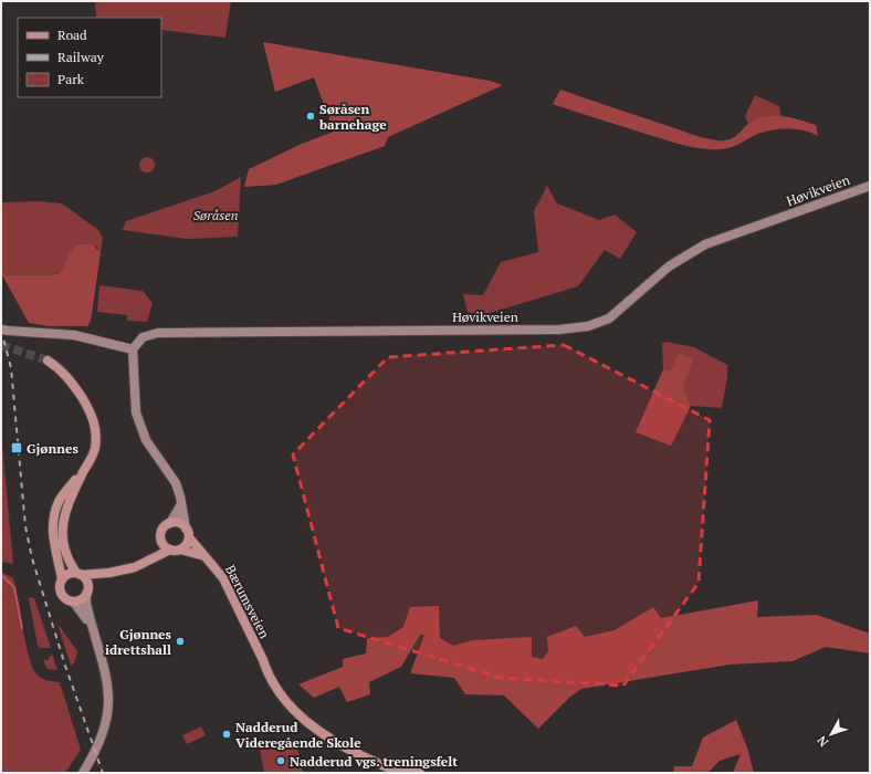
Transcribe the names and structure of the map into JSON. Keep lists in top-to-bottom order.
{
  "streets": {
    "main road": ["Høvikveien", "Bærumsveien"]
  },
  "parks": ["Søråsen"],
  "places": {
    "other": [
      "Søråsen barnehage",
      "Gjønnes idrettshall",
      "Nadderud Videregående Skole",
      "Nadderud vgs. treningsfelt"
    ],
    "transit": ["Gjønnes"]
  },
  "legend": ["Road", "Railway", "Park"],
  "north": "bottom left"
}
